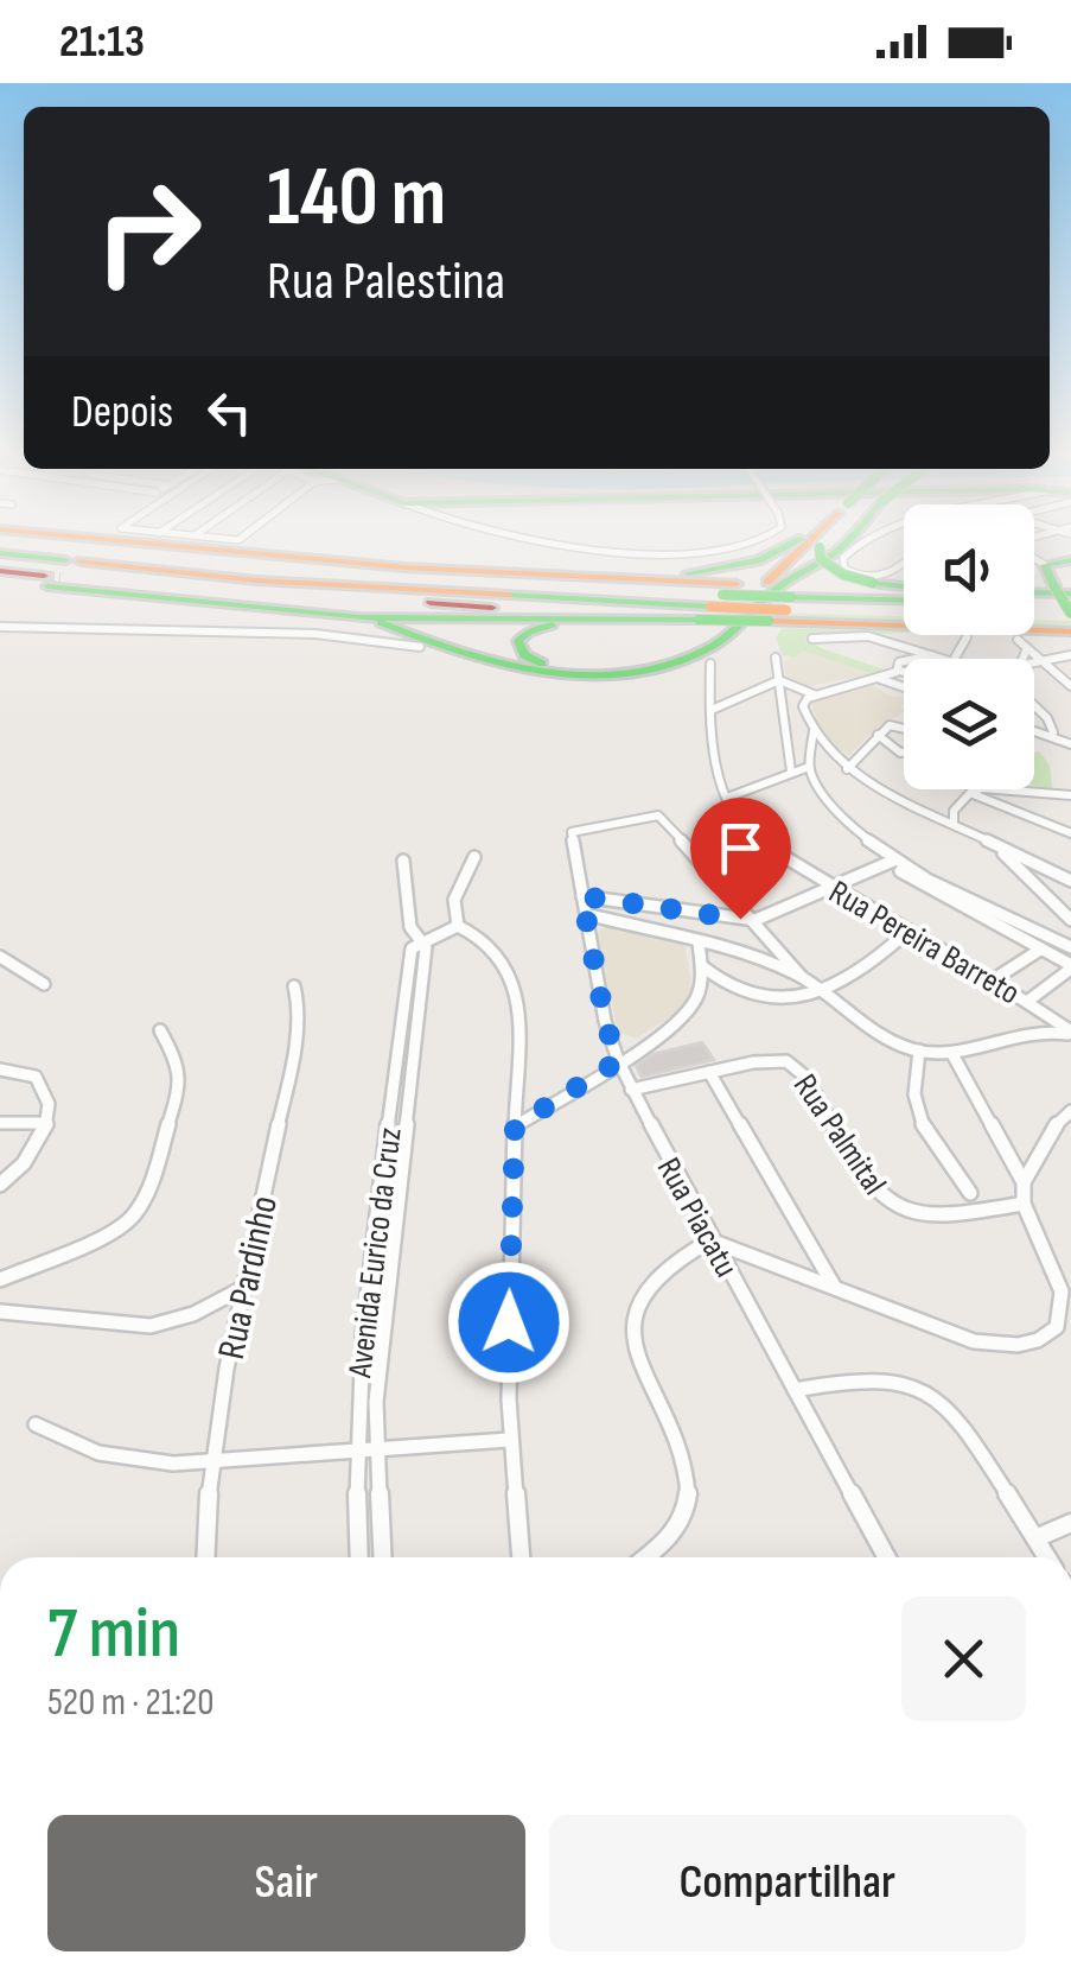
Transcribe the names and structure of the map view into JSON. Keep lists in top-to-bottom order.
{
  "streets": {
    "street": [
      "Rua Pereira Barreto",
      "Rua Palmital",
      "Rua Piacatu",
      "Avenida Eurico da Cruz",
      "Rua Pardinho"
    ]
  },
  "crossings": [
    ["Rua Palmital", "Rua Piacatu"]
  ],
  "page": {
    "status": "21:13",
    "turn": ["140 m", "Rua Palestina"],
    "then": "Depois",
    "heading": ["7 min", "520 m · 21:20"],
    "buttons": ["Sair", "Compartilhar"]
  }
}
